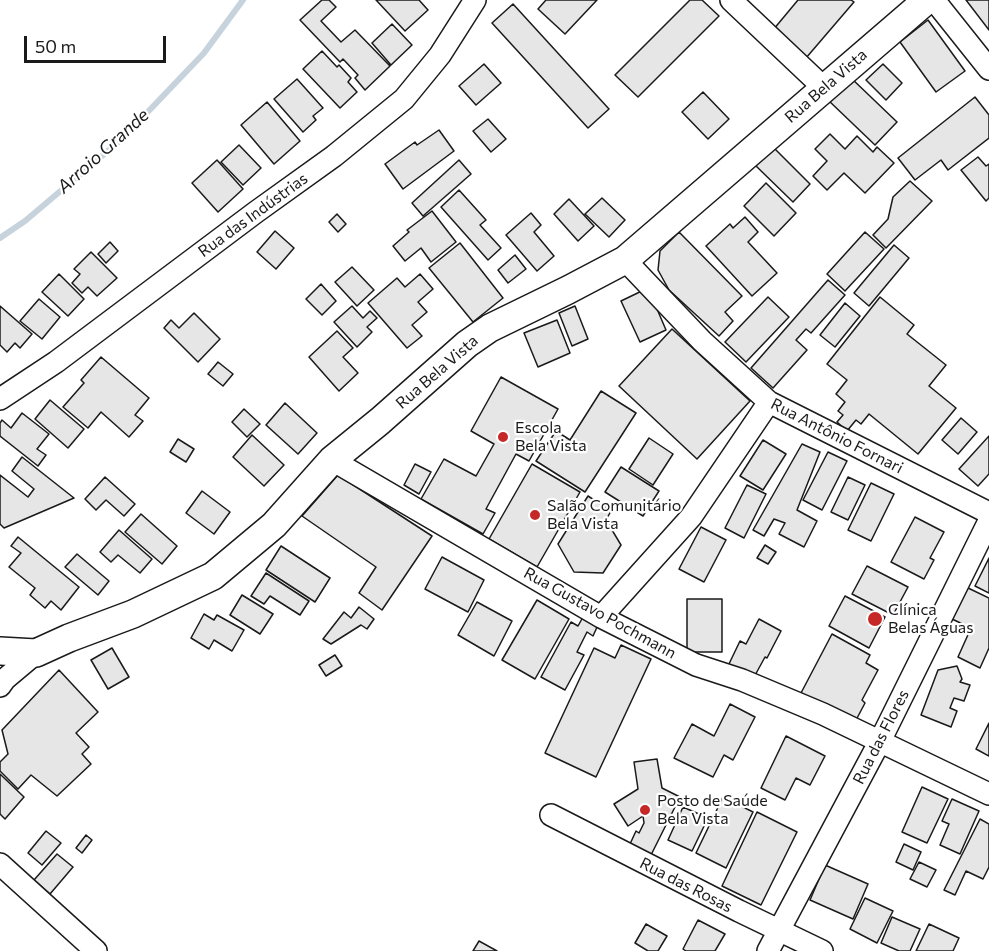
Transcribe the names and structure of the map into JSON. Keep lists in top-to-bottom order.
{
  "streets": {
    "main road": ["Rua Bela Vista"],
    "street": [
      "Rua das Indústrias",
      "Rua Antônio Fornari",
      "Rua Gustavo Pochmann",
      "Rua das Flores",
      "Rua das Rosas"
    ]
  },
  "crossings": [
    ["Rua Bela Vista", "Rua Antônio Fornari"],
    ["Rua Bela Vista", "Rua Gustavo Pochmann"],
    ["Rua Gustavo Pochmann", "Rua das Flores"],
    ["Rua das Flores", "Rua das Rosas"]
  ],
  "water": ["Arroio Grande"],
  "places": [
    "Escola Bela Vista",
    "Salão Comunitário Bela Vista",
    "Clínica Belas Águas",
    "Posto de Saúde Bela Vista"
  ],
  "scale_bar": "50 m"
}
